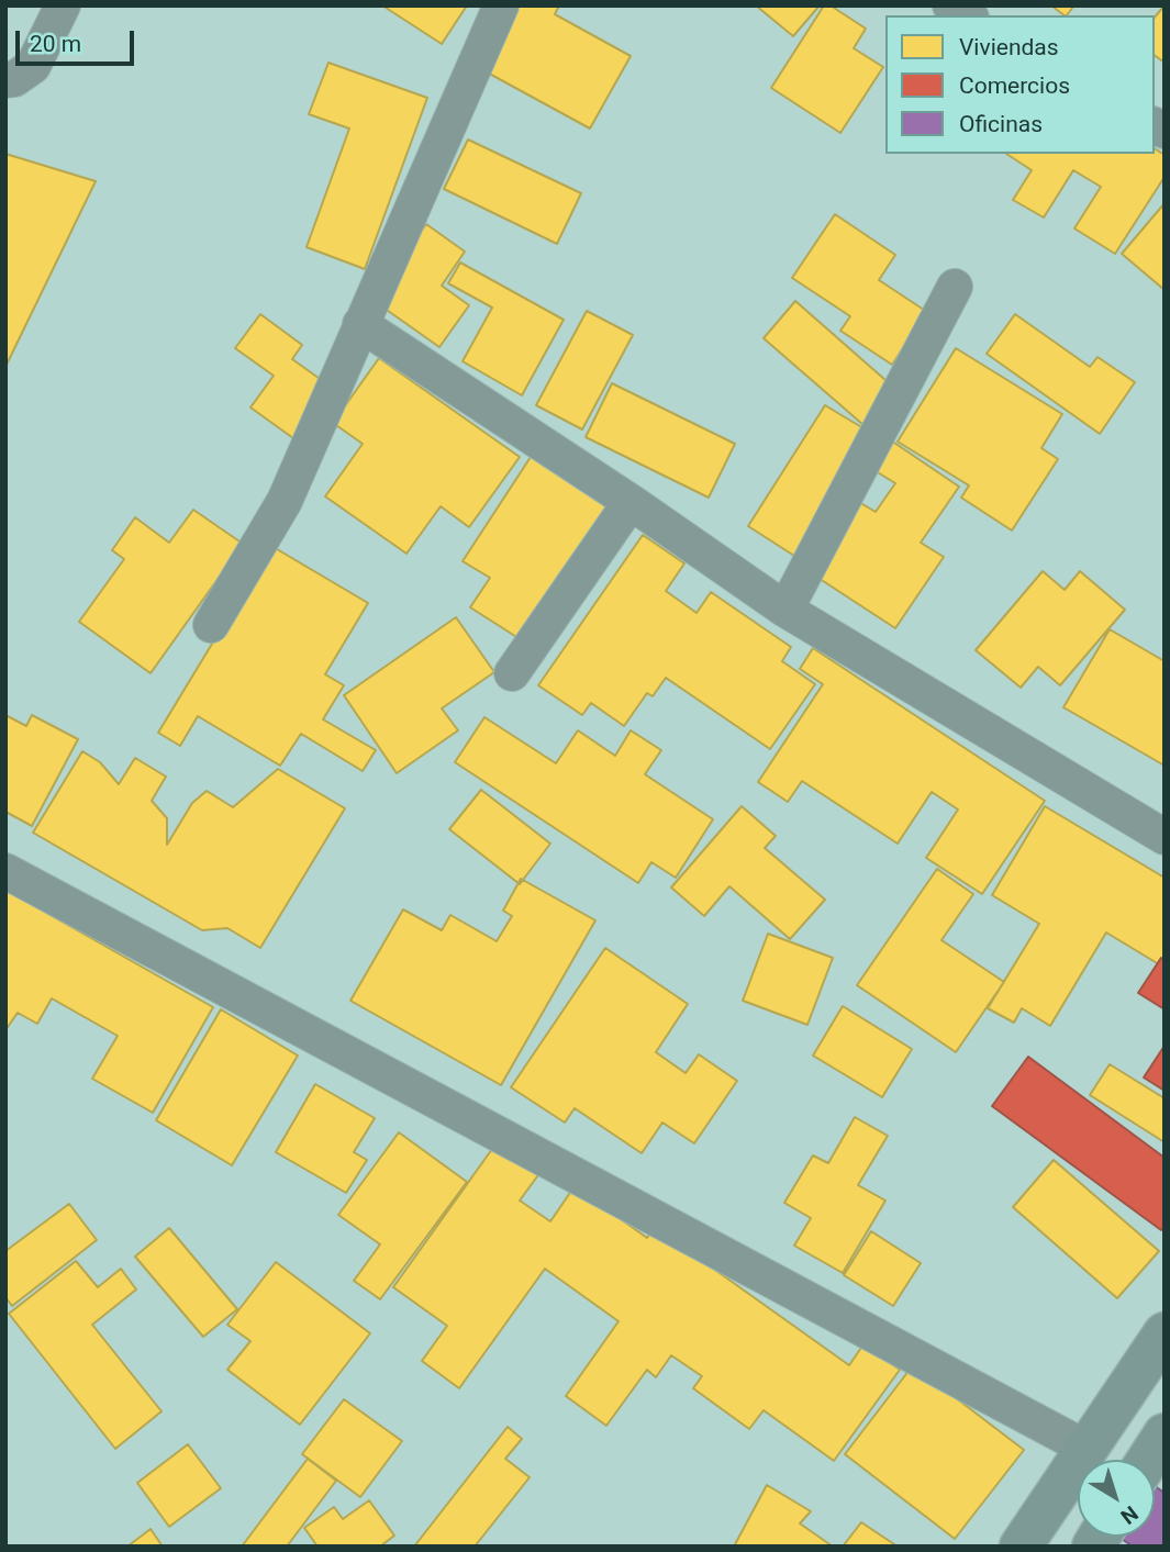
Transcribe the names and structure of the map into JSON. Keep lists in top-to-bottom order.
{
  "legend": ["Viviendas", "Comercios", "Oficinas"],
  "scale_bar": "20 m",
  "north": "bottom right"
}
